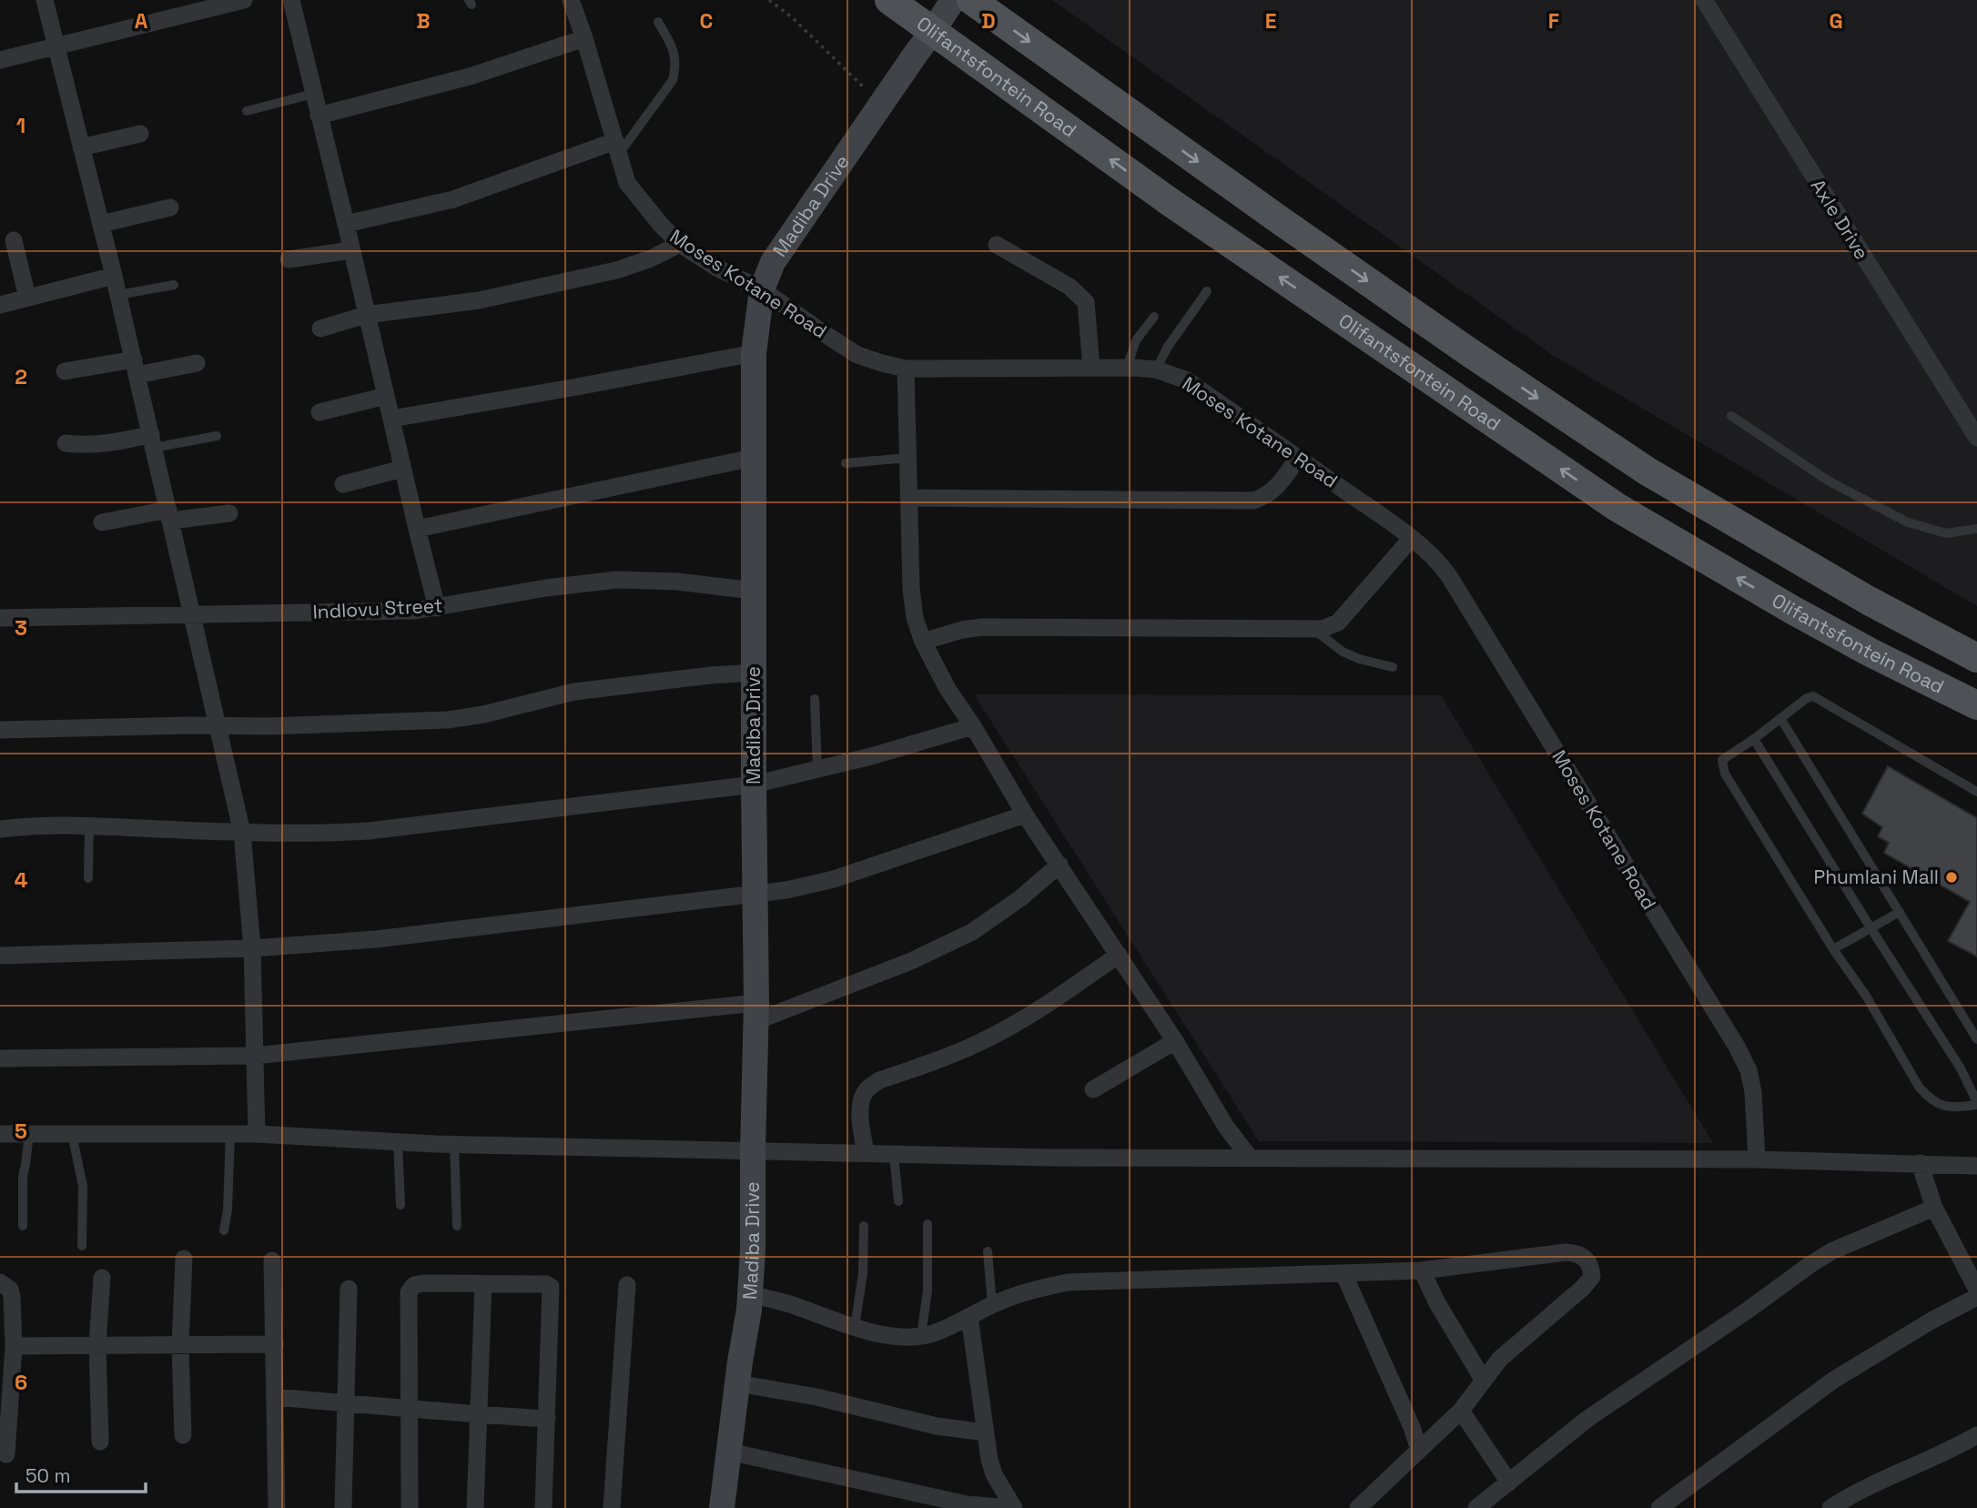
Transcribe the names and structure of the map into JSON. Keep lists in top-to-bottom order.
{
  "streets": {
    "main road": ["Olifantsfontein Road"],
    "street": [
      "Madiba Drive",
      "Axle Drive",
      "Moses Kotane Road",
      "Indlovu Street"
    ]
  },
  "crossings": [
    ["Olifantsfontein Road", "Madiba Drive"],
    ["Madiba Drive", "Moses Kotane Road"],
    ["Madiba Drive", "Indlovu Street"]
  ],
  "places": ["Phumlani Mall"],
  "scale_bar": "50 m",
  "grid": {
    "columns": [
      "A",
      "B",
      "C",
      "D",
      "E",
      "F",
      "G"
    ],
    "rows": [
      "1",
      "2",
      "3",
      "4",
      "5",
      "6"
    ]
  }
}
